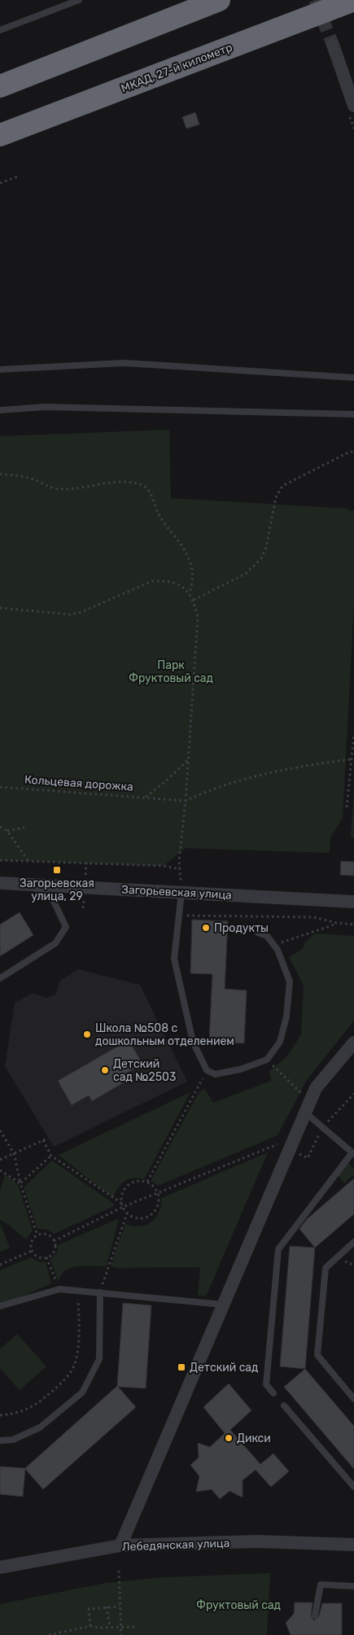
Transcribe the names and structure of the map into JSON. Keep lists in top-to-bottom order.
{
  "streets": {
    "highway": ["МКАД, 27-й километр"],
    "street": ["Загорьевская улица", "Лебедянская улица"],
    "path": ["Кольцевая дорожка"]
  },
  "parks": ["Парк Фруктовый сад", "Фруктовый сад"],
  "places": {
    "transit": ["Загорьевская улица, 29", "Детский сад"],
    "other": [
      "Продукты",
      "Школа №508 с дошкольным отделением",
      "Детский сад №2503",
      "Дикси"
    ]
  }
}
